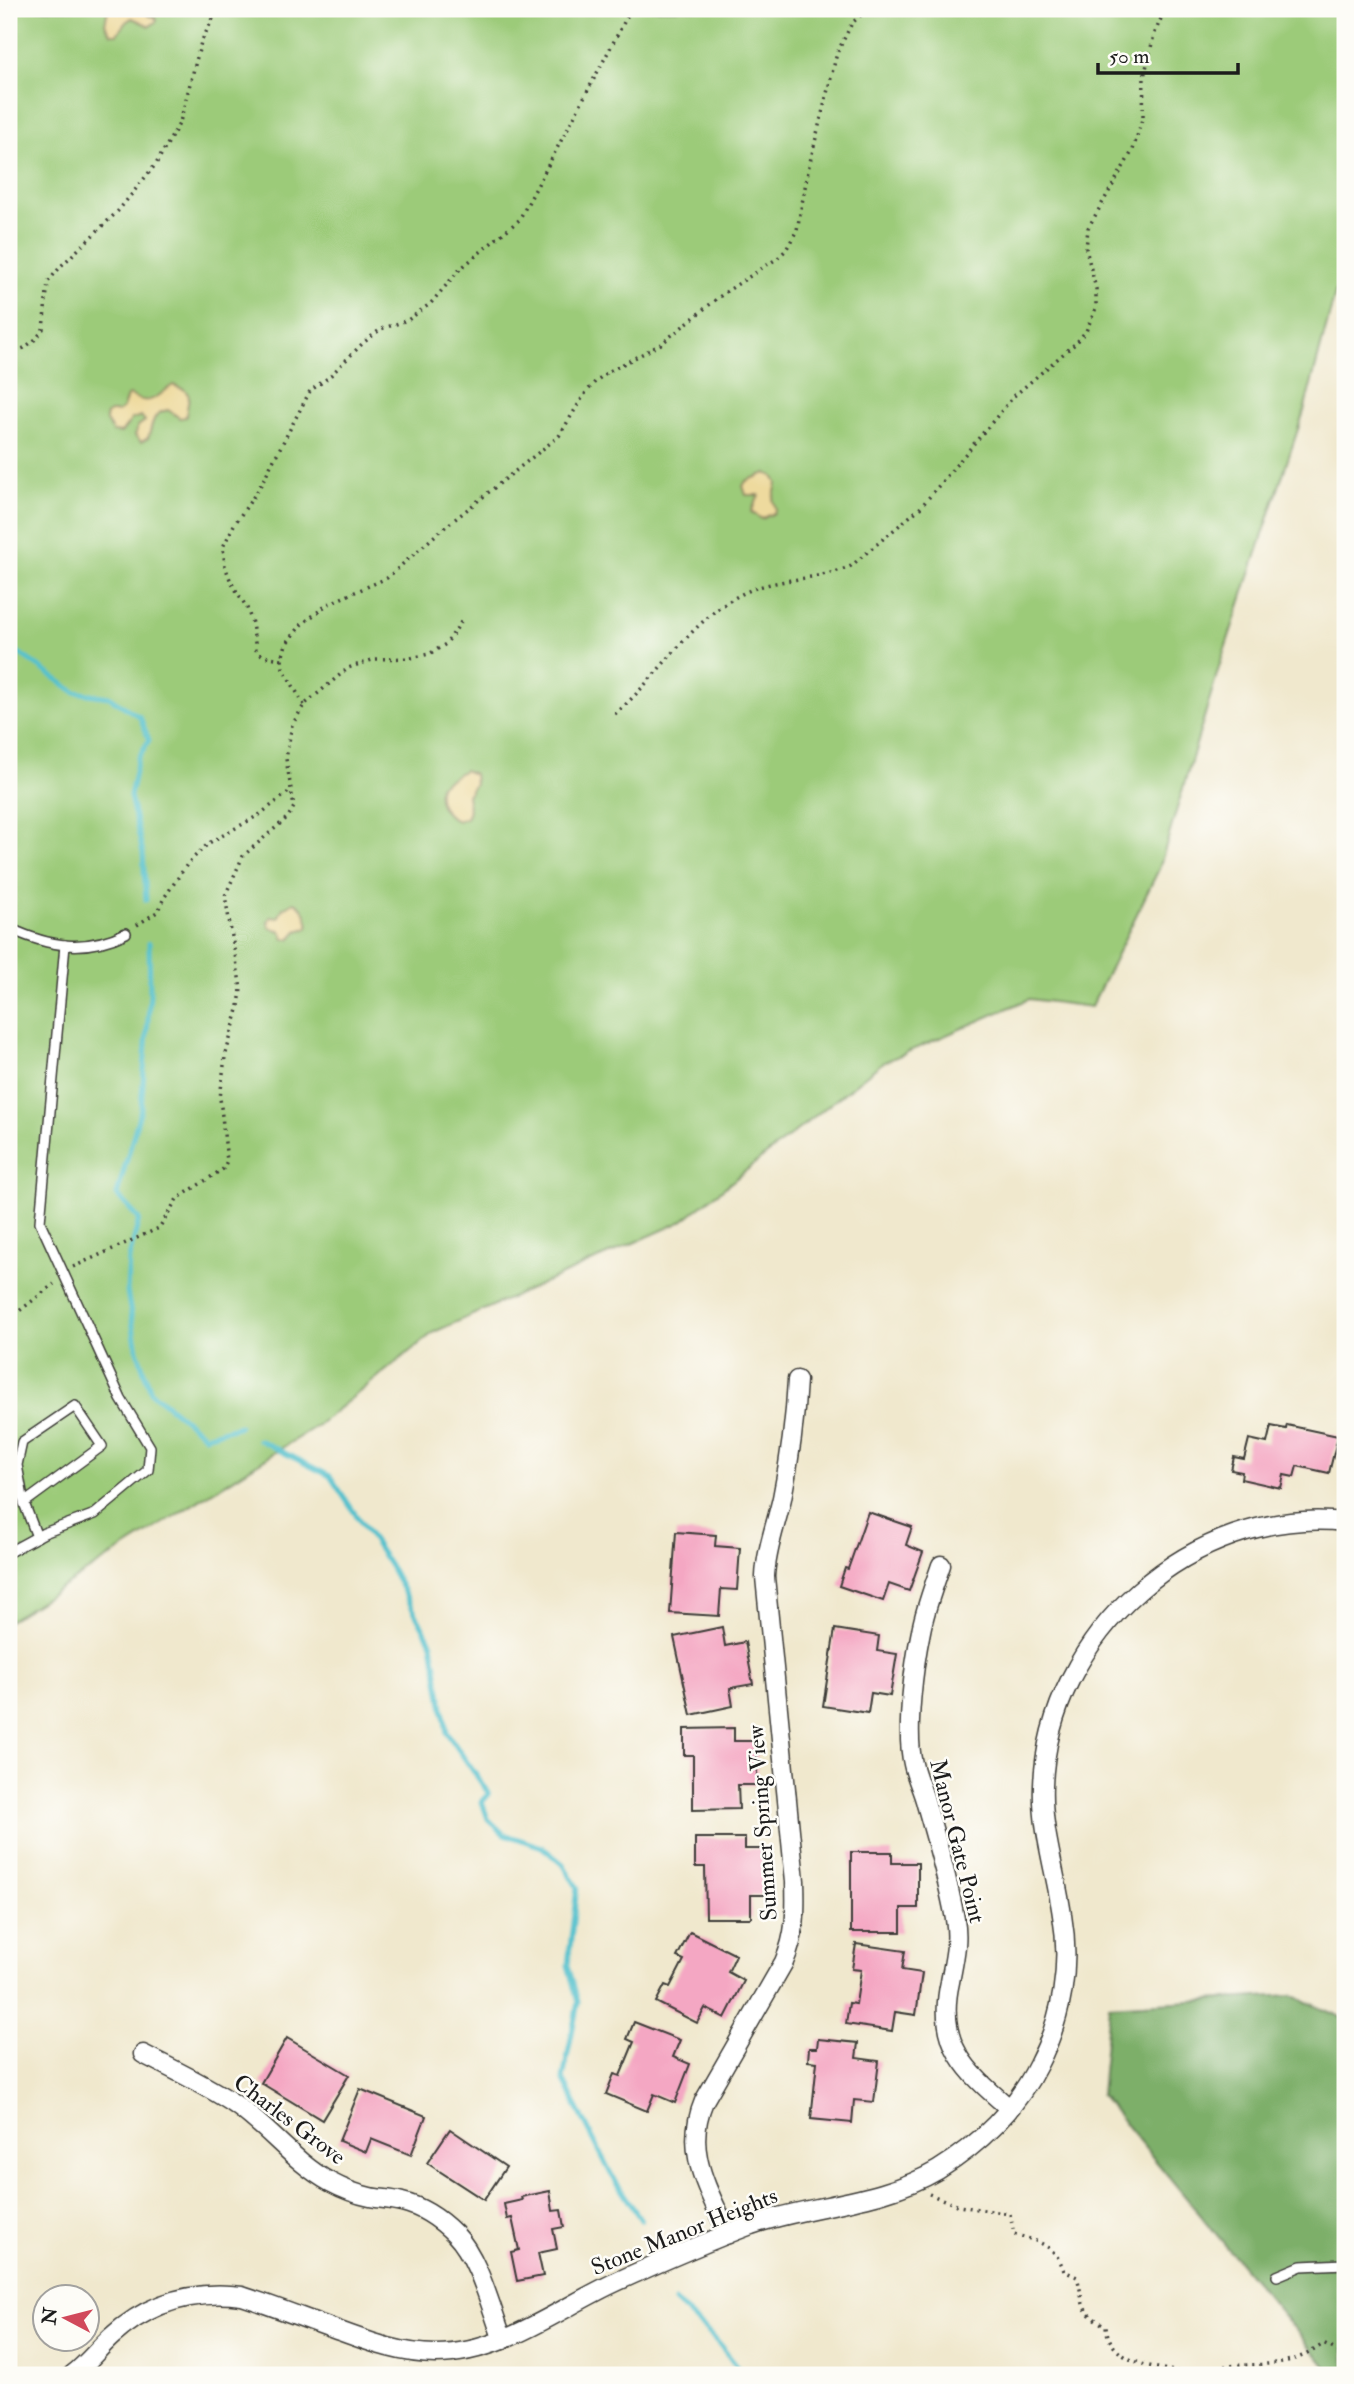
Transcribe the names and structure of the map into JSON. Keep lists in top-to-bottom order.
{
  "streets": {
    "street": [
      "Summer Spring View",
      "Manor Gate Point",
      "Charles Grove",
      "Stone Manor Heights"
    ]
  },
  "crossings": [
    ["Summer Spring View", "Stone Manor Heights"],
    ["Manor Gate Point", "Stone Manor Heights"],
    ["Charles Grove", "Stone Manor Heights"]
  ],
  "scale_bar": "50 m",
  "north": "left"
}
